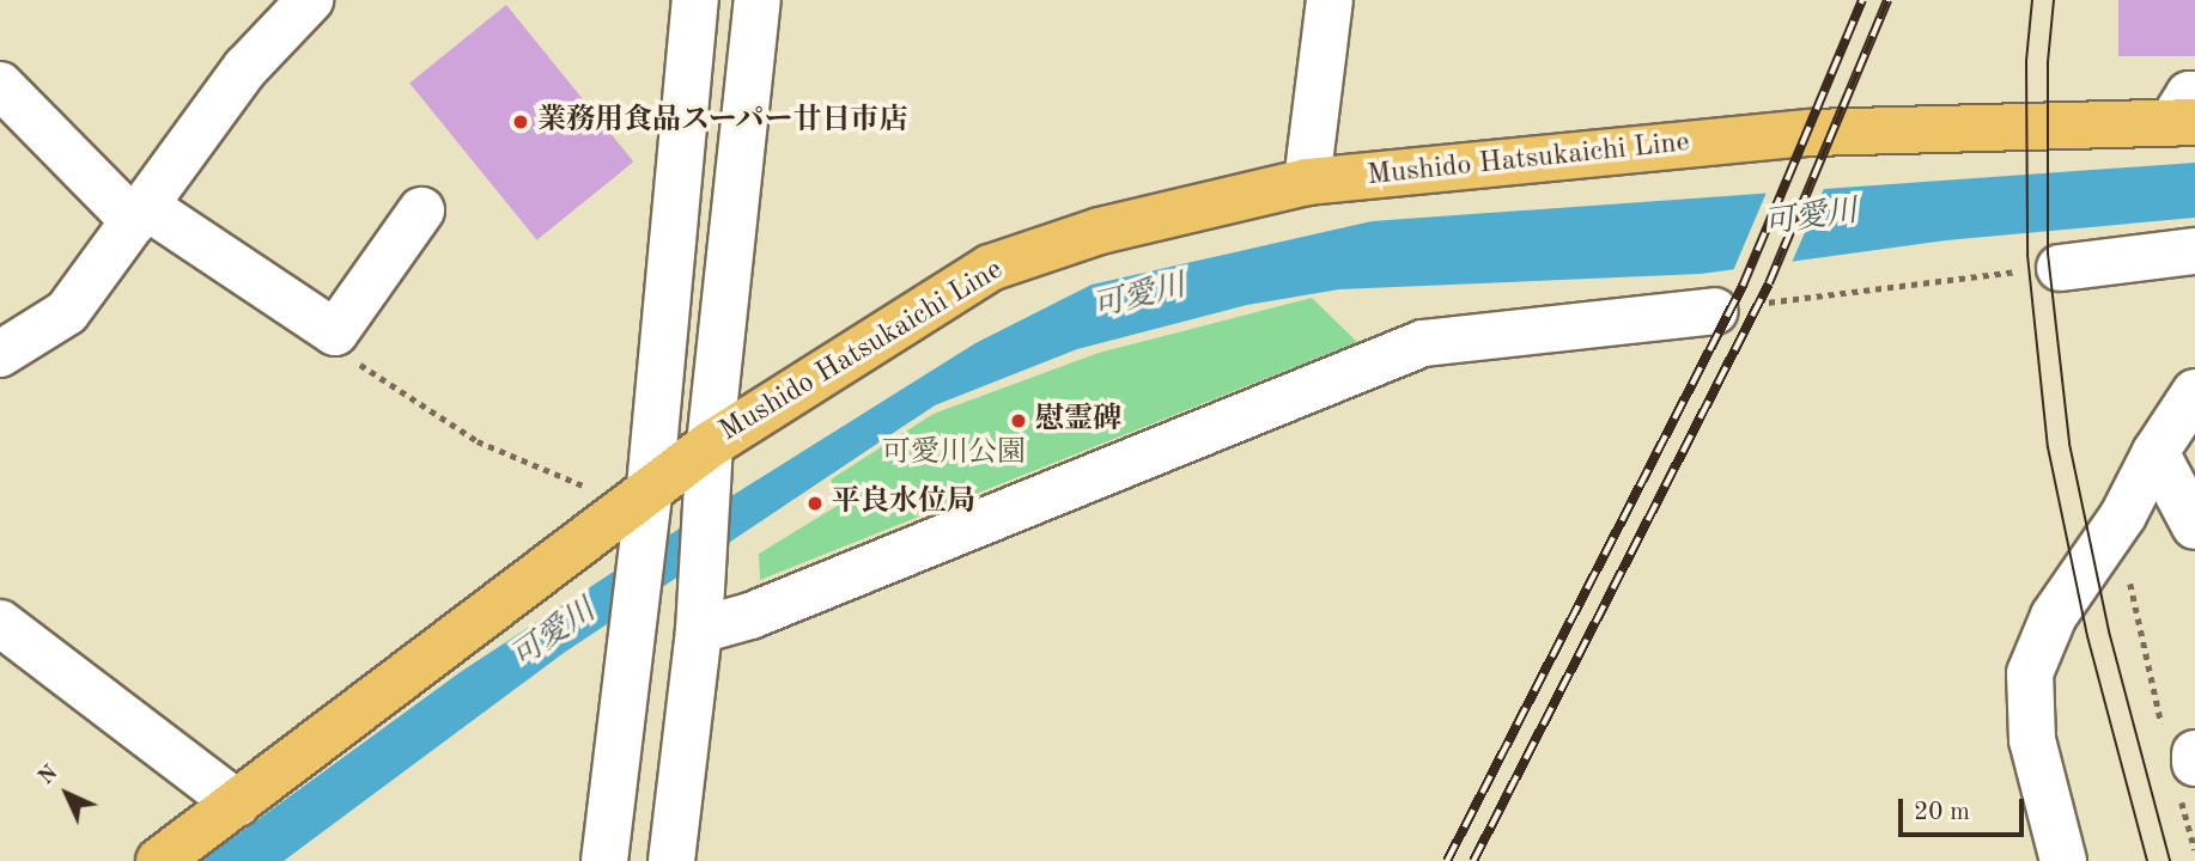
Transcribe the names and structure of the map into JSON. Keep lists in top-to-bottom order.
{
  "streets": {
    "main road": ["Mushido Hatsukaichi Line"]
  },
  "water": ["可愛川"],
  "parks": ["可愛川公園"],
  "places": ["業務用食品スーパー廿日市店", "慰霊碑", "平良水位局"],
  "scale_bar": "20 m",
  "north": "top left"
}
